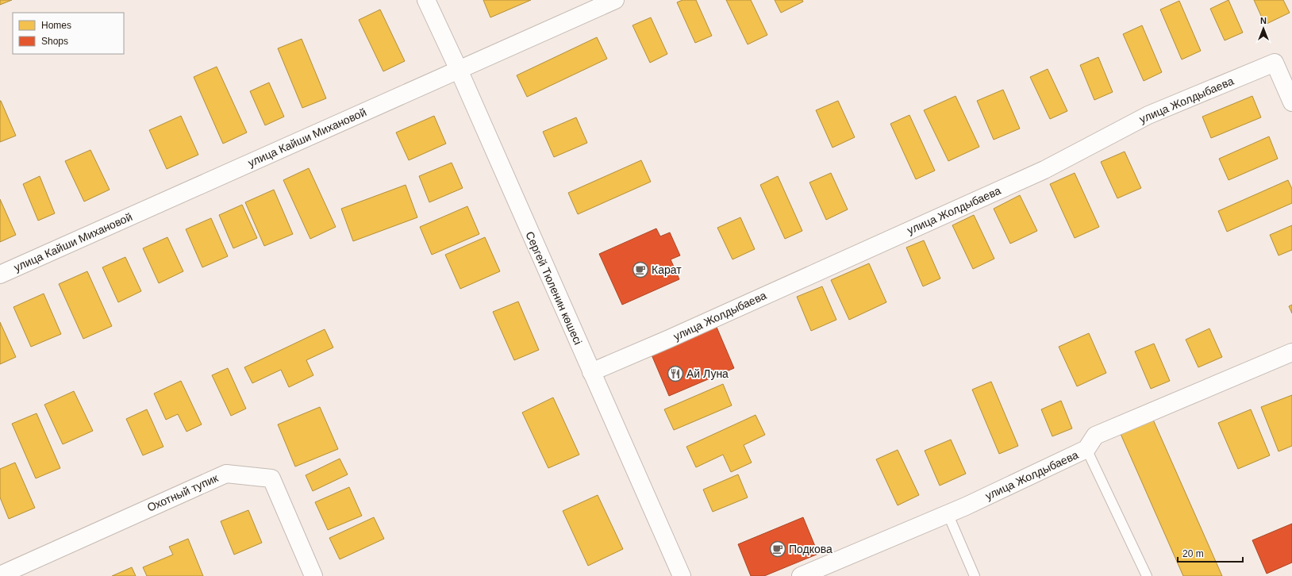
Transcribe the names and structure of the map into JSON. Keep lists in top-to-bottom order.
{
  "streets": {
    "street": [
      "улица Жолдыбаева",
      "улица Кайши Михановой",
      "Сергей Тюленин көшесі",
      "Охотный тупик"
    ]
  },
  "crossings": [
    ["улица Жолдыбаева", "Сергей Тюленин көшесі"],
    ["улица Кайши Михановой", "Сергей Тюленин көшесі"]
  ],
  "places": {
    "cafe": ["Карат", "Подкова"],
    "restaurant": ["Ай Луна"]
  },
  "legend": ["Homes", "Shops"],
  "scale_bar": "20 m",
  "north": "top"
}
